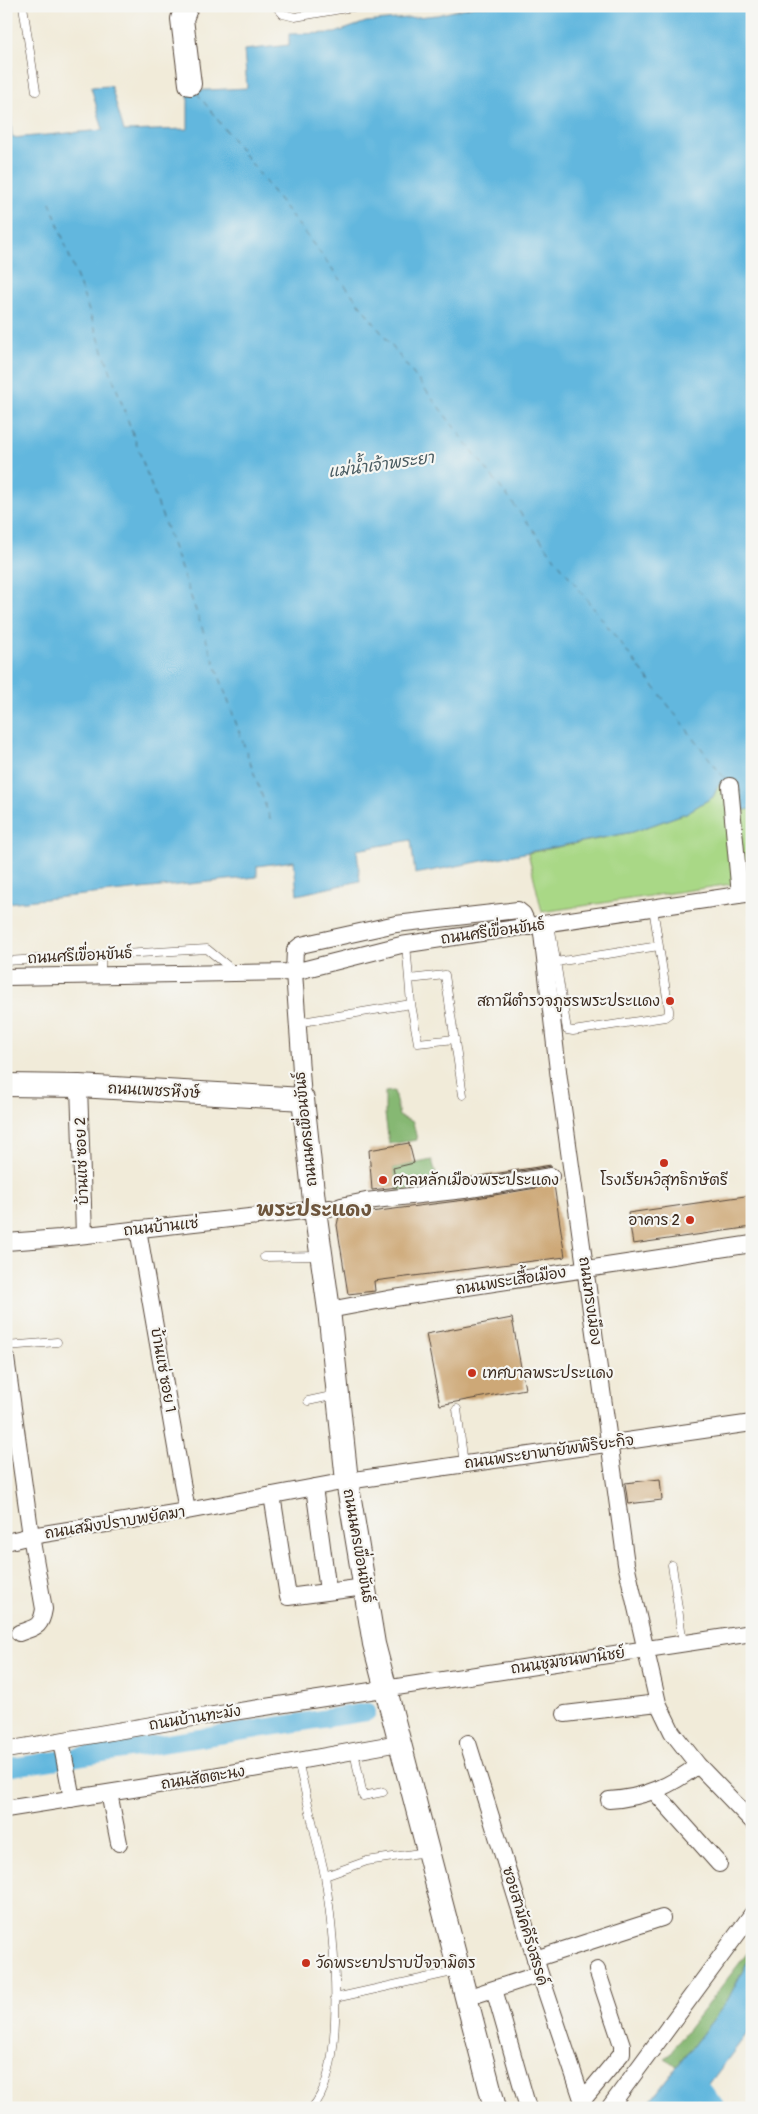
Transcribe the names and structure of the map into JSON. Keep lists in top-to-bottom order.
{
  "streets": {
    "main road": ["ถนนเพชรหึงษ์", "ถนนนครเขื่อนขันธ์"],
    "street": [
      "ถนนศรีเขื่อนขันธ์",
      "บ้านแซ่ ซอย 2",
      "ถนนบ้านแซ่",
      "ถนนพระเสื้อเมือง",
      "ถนนทรงเมือง",
      "บ้านแซ่ ซอย 1",
      "ถนนพระยาพายัพพิริยะกิจ",
      "ถนนสมิงปราบพยัคฆา",
      "ถนนชุมชนพานิชย์",
      "ถนนบ้านทะมัง",
      "ถนนสัตตะนง",
      "ซอยสามัคคีรังสรรค์"
    ]
  },
  "crossings": [
    ["ถนนศรีเขื่อนขันธ์", "ถนนนครเขื่อนขันธ์"],
    ["ถนนศรีเขื่อนขันธ์", "ถนนทรงเมือง"],
    ["ถนนเพชรหึงษ์", "ถนนนครเขื่อนขันธ์"],
    ["ถนนเพชรหึงษ์", "บ้านแซ่ ซอย 2"],
    ["ถนนนครเขื่อนขันธ์", "ถนนบ้านแซ่"],
    ["ถนนนครเขื่อนขันธ์", "ถนนพระเสื้อเมือง"],
    ["ถนนนครเขื่อนขันธ์", "ถนนทรงเมือง"],
    ["ถนนนครเขื่อนขันธ์", "ถนนพระยาพายัพพิริยะกิจ"],
    ["ถนนนครเขื่อนขันธ์", "ถนนสมิงปราบพยัคฆา"],
    ["ถนนนครเขื่อนขันธ์", "ถนนชุมชนพานิชย์"],
    ["ถนนนครเขื่อนขันธ์", "ถนนบ้านทะมัง"],
    ["ถนนนครเขื่อนขันธ์", "ถนนสัตตะนง"],
    ["บ้านแซ่ ซอย 2", "ถนนบ้านแซ่"],
    ["ถนนบ้านแซ่", "บ้านแซ่ ซอย 1"],
    ["ถนนพระเสื้อเมือง", "ถนนทรงเมือง"],
    ["ถนนทรงเมือง", "ถนนพระยาพายัพพิริยะกิจ"],
    ["ถนนทรงเมือง", "ถนนชุมชนพานิชย์"],
    ["บ้านแซ่ ซอย 1", "ถนนสมิงปราบพยัคฆา"],
    ["ถนนพระยาพายัพพิริยะกิจ", "ถนนสมิงปราบพยัคฆา"],
    ["ถนนชุมชนพานิชย์", "ถนนบ้านทะมัง"]
  ],
  "districts": ["พระประแดง"],
  "water": ["แม่น้ำเจ้าพระยา"],
  "places": [
    "สถานีตำรวจภูธรพระประแดง",
    "โรงเรียนวิสุทธิกษัตรี",
    "ศาลหลักเมืองพระประแดง",
    "อาคาร 2",
    "เทศบาลพระประแดง",
    "วัดพระยาปราบปัจจามิตร"
  ]
}
